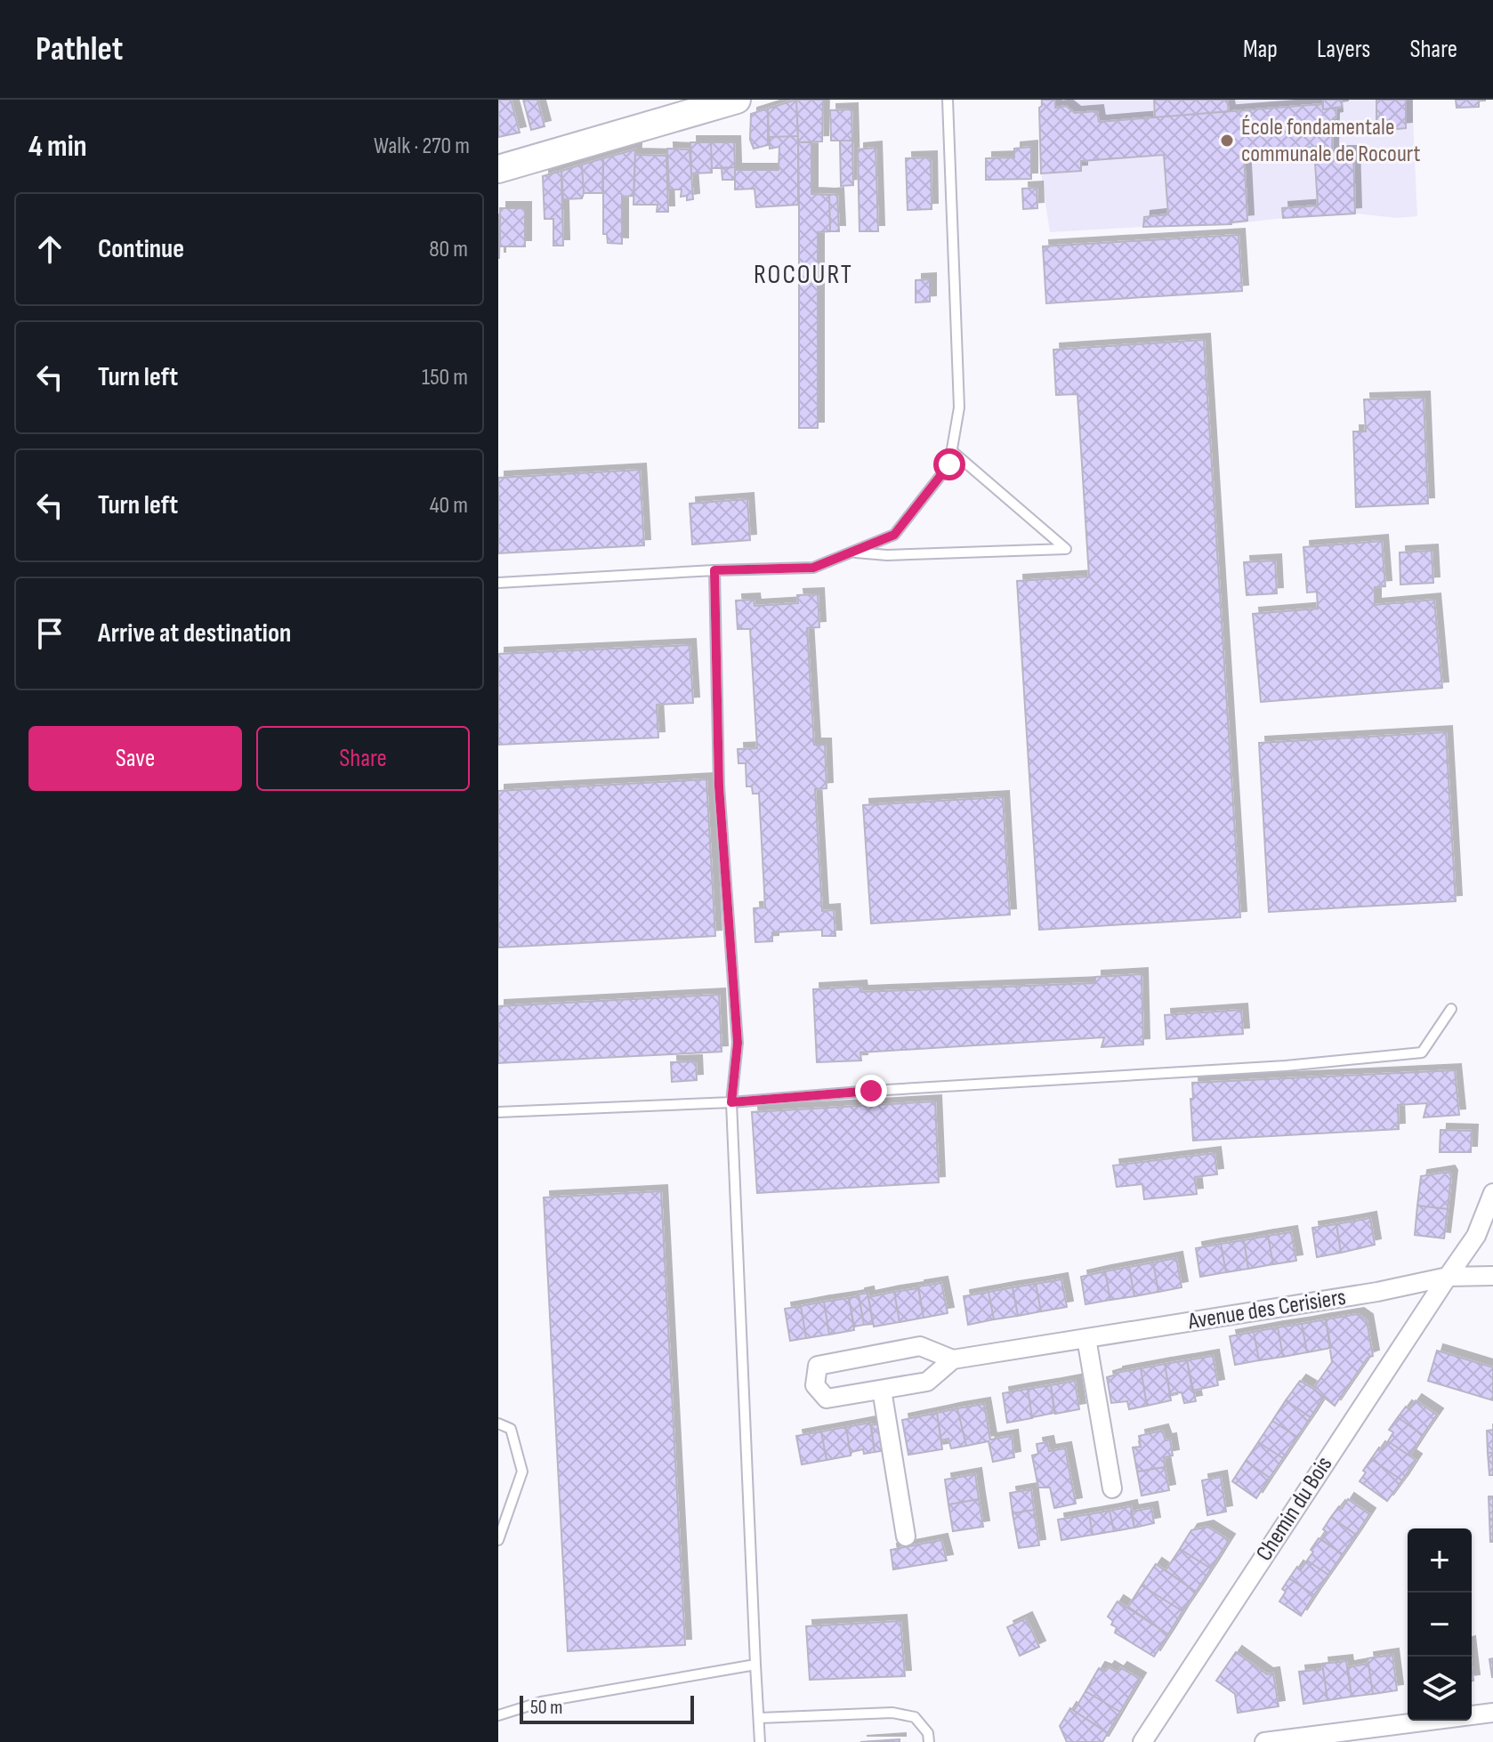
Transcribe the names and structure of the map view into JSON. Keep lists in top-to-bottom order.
{
  "streets": {
    "street": ["Avenue des Cerisiers", "Chemin du Bois"]
  },
  "crossings": [
    ["Avenue des Cerisiers", "Chemin du Bois"]
  ],
  "districts": ["ROCOURT"],
  "places": ["École fondamentale communale de Rocourt"],
  "scale_bar": "50 m",
  "page": {
    "header": "Pathlet",
    "nav": ["Map", "Layers", "Share"],
    "heading": ["4 min", "Walk · 270 m"],
    "list": [
      ["Continue", "80 m"],
      ["Turn left", "150 m"],
      ["Turn left", "40 m"],
      "Arrive at destination"
    ],
    "buttons": ["Save", "Share"],
    "map_buttons": ["+", "−"],
    "scale": "50 m"
  }
}
